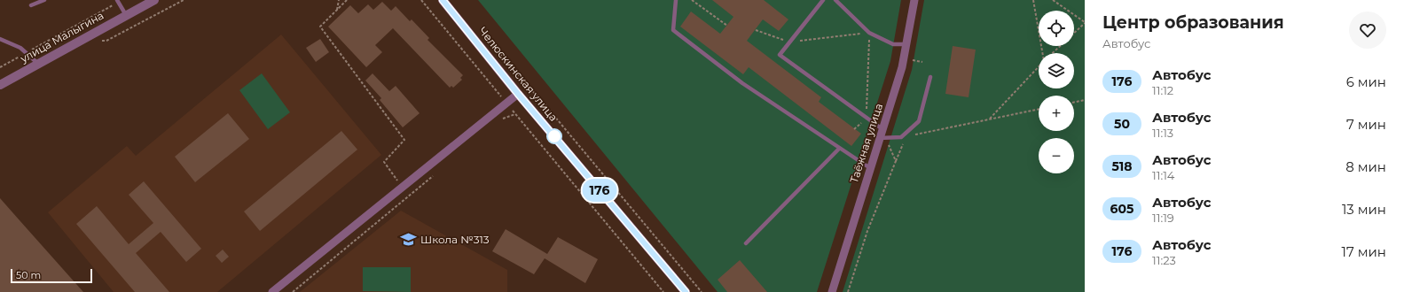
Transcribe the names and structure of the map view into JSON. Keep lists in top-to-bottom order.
{
  "streets": {
    "street": ["улица Малыгина", "Челюскинская улица", "Таёжная улица"]
  },
  "places": {
    "school or university": ["Школа №313"]
  },
  "lines": ["bus line 176"],
  "scale_bar": "50 m",
  "page": {
    "on_map": "176",
    "heading": ["Центр образования", "Автобус"],
    "map_buttons": ["+", "−"],
    "list": [
      {
        "mark": "176",
        "name": "Автобус",
        "note": "11:12",
        "value": "6 мин"
      },
      {
        "mark": "50",
        "name": "Автобус",
        "note": "11:13",
        "value": "7 мин"
      },
      {
        "mark": "518",
        "name": "Автобус",
        "note": "11:14",
        "value": "8 мин"
      },
      {
        "mark": "605",
        "name": "Автобус",
        "note": "11:19",
        "value": "13 мин"
      },
      {
        "mark": "176",
        "name": "Автобус",
        "note": "11:23",
        "value": "17 мин"
      }
    ],
    "scale": "50 m"
  }
}
